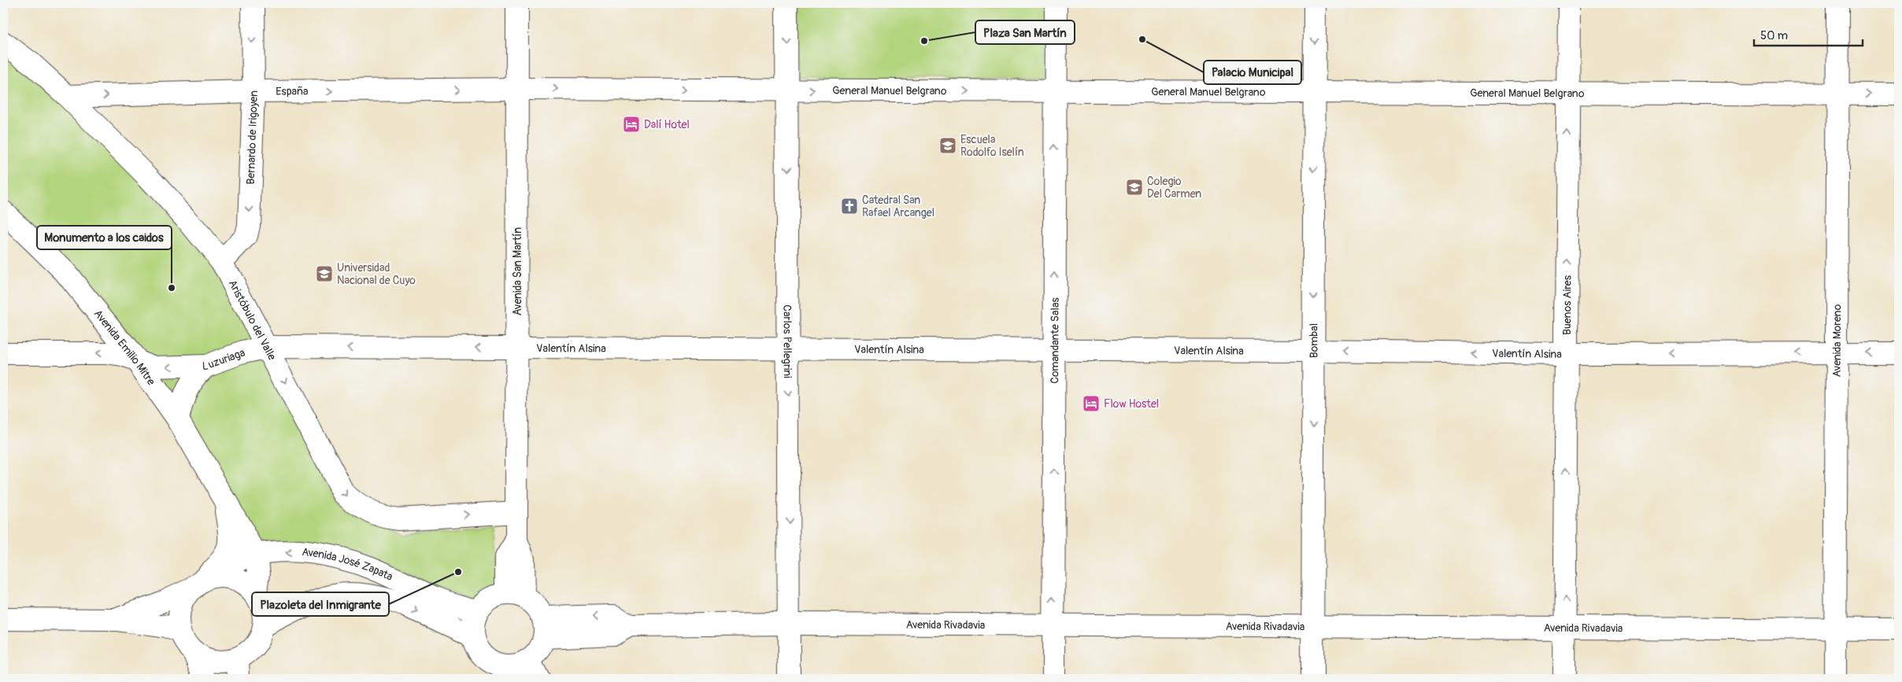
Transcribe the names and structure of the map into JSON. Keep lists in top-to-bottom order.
{
  "streets": {
    "street": [
      "General Manuel Belgrano",
      "España",
      "Bernardo de Irigoyen",
      "Avenida San Martín",
      "Buenos Aires",
      "Aristóbulo del Valle",
      "Carlos Pellegrini",
      "Comandante Salas",
      "Bombal",
      "Avenida Moreno",
      "Avenida Emilio Mitre",
      "Valentín Alsina",
      "Luzuriaga",
      "Avenida José Zapata",
      "Avenida Rivadavia"
    ]
  },
  "crossings": [
    ["General Manuel Belgrano", "España"],
    ["General Manuel Belgrano", "Avenida San Martín"],
    ["General Manuel Belgrano", "Buenos Aires"],
    ["General Manuel Belgrano", "Carlos Pellegrini"],
    ["General Manuel Belgrano", "Comandante Salas"],
    ["General Manuel Belgrano", "Bombal"],
    ["General Manuel Belgrano", "Avenida Moreno"],
    ["España", "Bernardo de Irigoyen"],
    ["España", "Avenida San Martín"],
    ["España", "Aristóbulo del Valle"],
    ["Bernardo de Irigoyen", "Aristóbulo del Valle"],
    ["Avenida San Martín", "Aristóbulo del Valle"],
    ["Avenida San Martín", "Valentín Alsina"],
    ["Avenida San Martín", "Luzuriaga"],
    ["Avenida San Martín", "Avenida José Zapata"],
    ["Avenida San Martín", "Avenida Rivadavia"],
    ["Buenos Aires", "Valentín Alsina"],
    ["Buenos Aires", "Avenida Rivadavia"],
    ["Aristóbulo del Valle", "Luzuriaga"],
    ["Carlos Pellegrini", "Valentín Alsina"],
    ["Carlos Pellegrini", "Avenida Rivadavia"],
    ["Comandante Salas", "Valentín Alsina"],
    ["Comandante Salas", "Avenida Rivadavia"],
    ["Bombal", "Valentín Alsina"],
    ["Bombal", "Avenida Rivadavia"],
    ["Avenida Moreno", "Valentín Alsina"],
    ["Avenida Moreno", "Avenida Rivadavia"],
    ["Avenida Emilio Mitre", "Luzuriaga"],
    ["Avenida Emilio Mitre", "Avenida José Zapata"],
    ["Valentín Alsina", "Luzuriaga"],
    ["Avenida José Zapata", "Avenida Rivadavia"]
  ],
  "one_way": [
    "General Manuel Belgrano",
    "España",
    "Bernardo de Irigoyen",
    "Buenos Aires",
    "Aristóbulo del Valle",
    "Carlos Pellegrini",
    "Comandante Salas",
    "Bombal",
    "Valentín Alsina",
    "Luzuriaga"
  ],
  "places": {
    "other": [
      "Palacio Municipal",
      "Plaza San Martín",
      "Monumento a los caidos",
      "Plazoleta del Inmigrante"
    ],
    "hotel": ["Dalí Hotel", "Flow Hostel"],
    "school or university": ["Escuela Rodolfo Iselín", "Colegio Del Carmen", "Universidad Nacional de Cuyo"],
    "church": ["Catedral San Rafael Arcangel"]
  },
  "scale_bar": "50 m"
}
